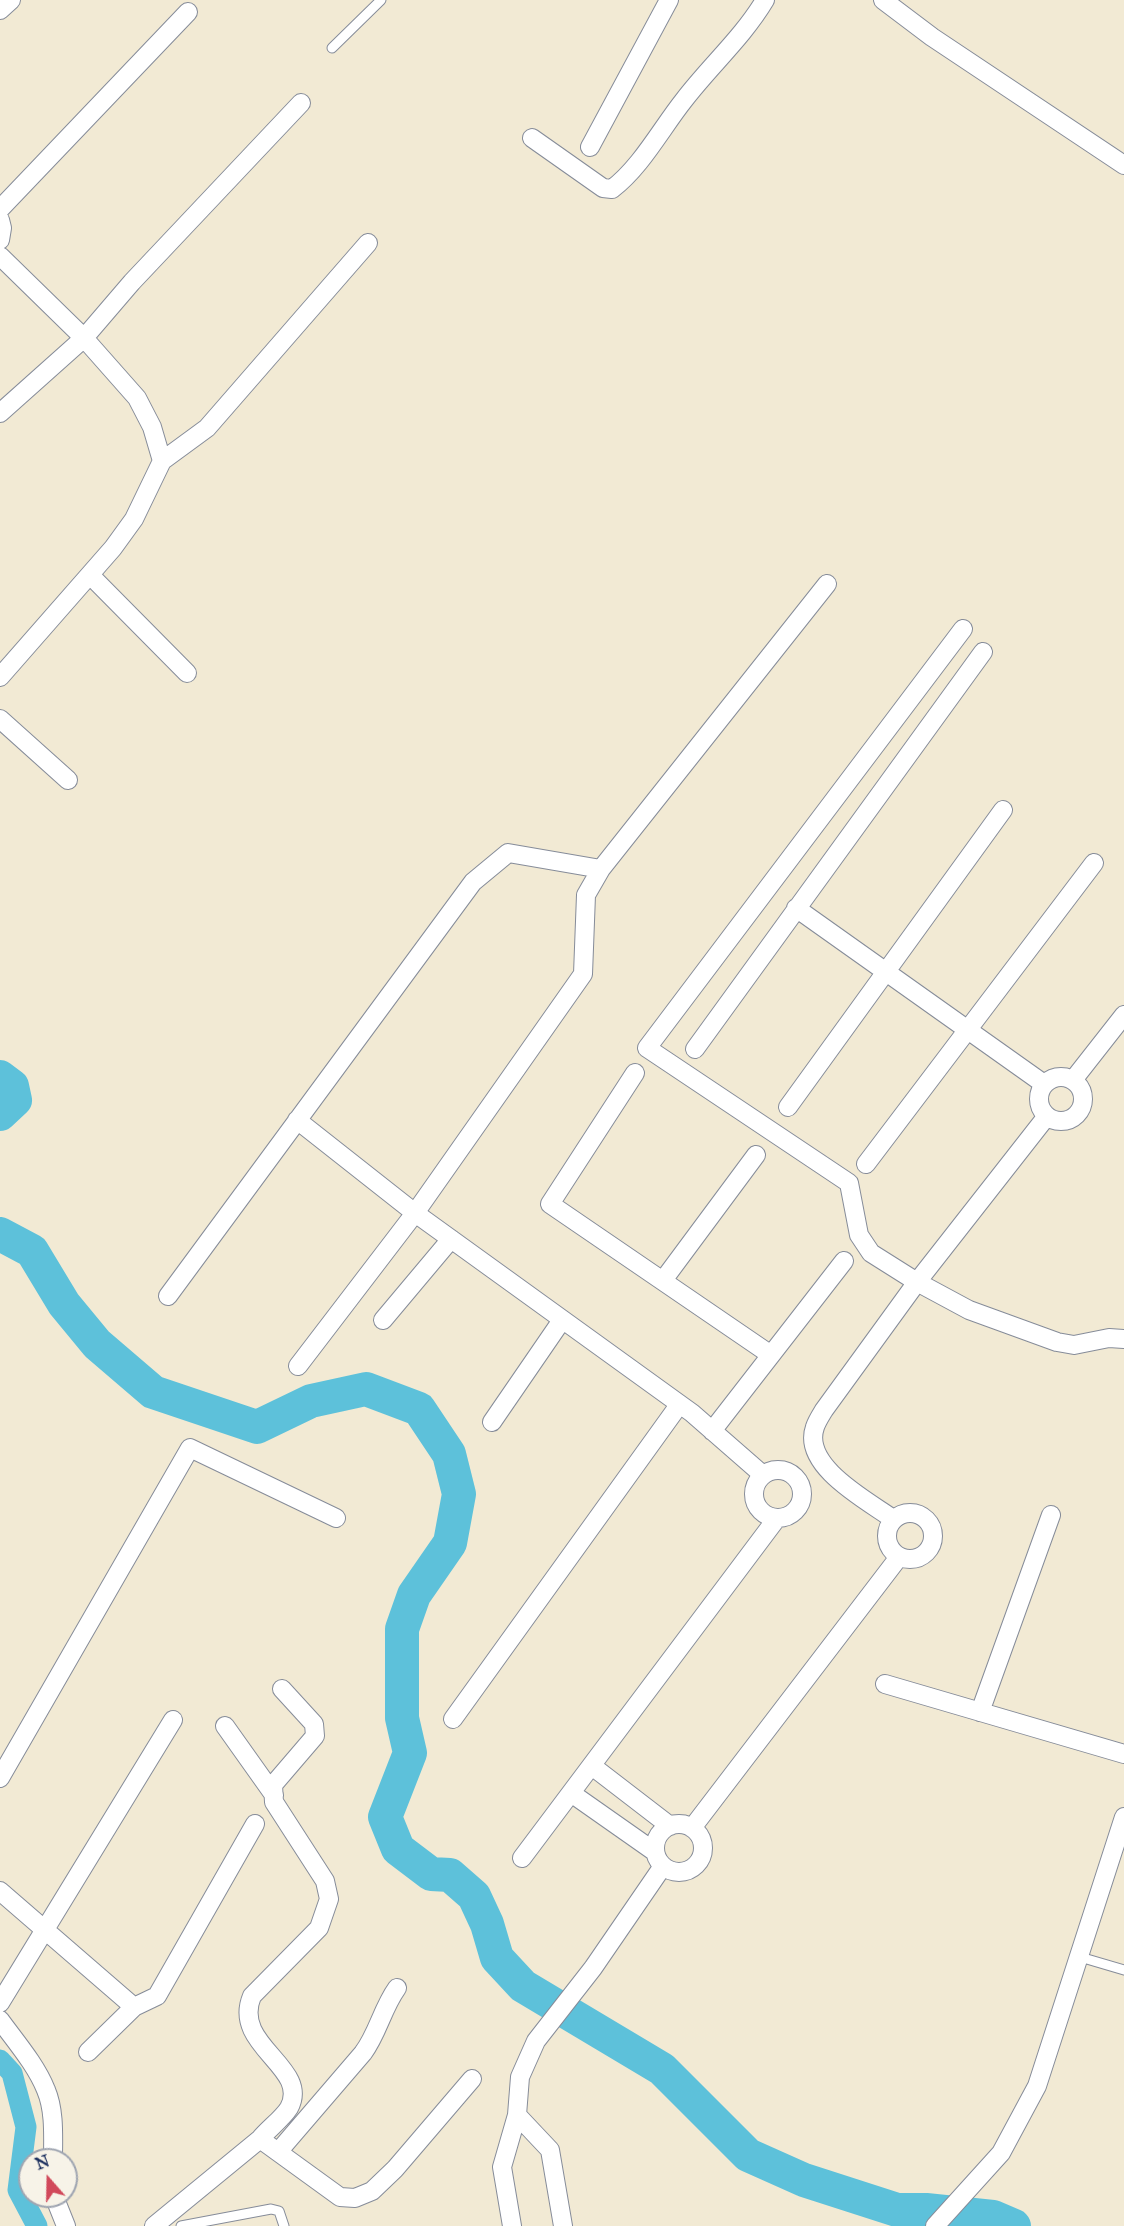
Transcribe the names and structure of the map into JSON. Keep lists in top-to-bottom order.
{
  "north": "top"
}
